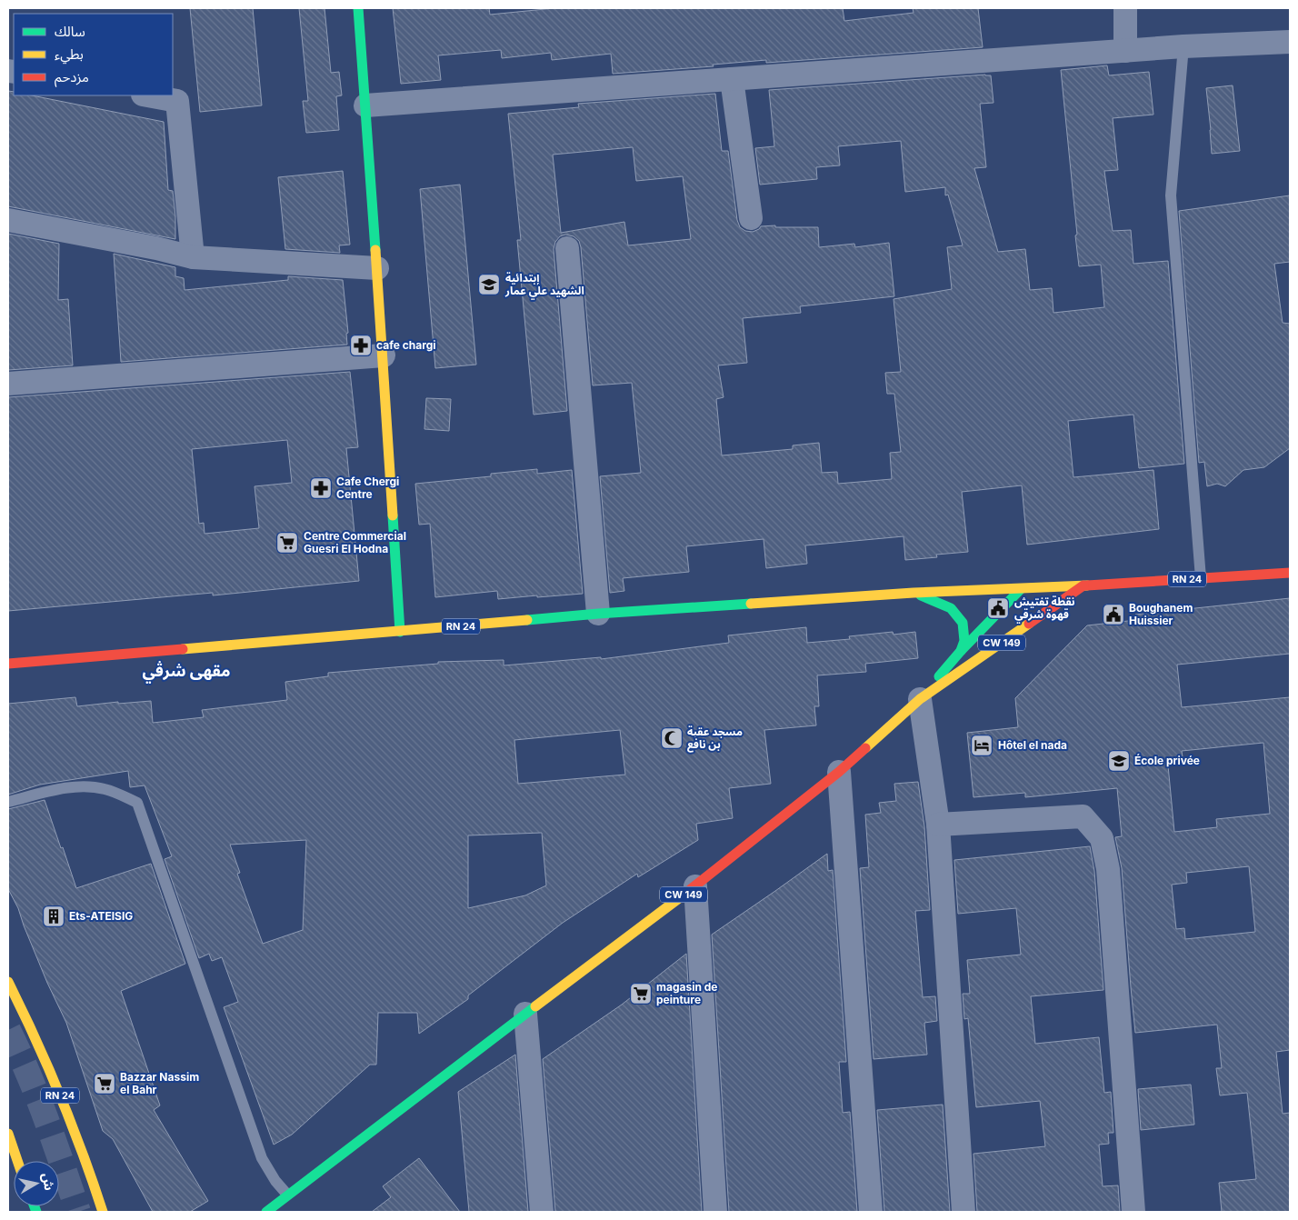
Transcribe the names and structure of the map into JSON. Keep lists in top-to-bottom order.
{
  "streets": {
    "main road": ["RN 24", "CW 149"]
  },
  "crossings": [
    ["RN 24", "CW 149"]
  ],
  "districts": ["مقهى شرڨي"],
  "places": {
    "school or university": ["إبتدائية الشهيد علي عمار", "École privée"],
    "pharmacy": ["cafe chargi", "Cafe Chergi Centre"],
    "supermarket": ["Centre Commercial Guesri El Hodna", "magasin de peinture", "Bazzar Nassim el Bahr"],
    "public building": ["نقطة تفتيش قهوة شرقي", "Boughanem Huissier"],
    "mosque": ["مسجد عقبة بن نافع"],
    "hotel": ["Hôtel el nada"],
    "building": ["Ets-ATEISIG"]
  },
  "legend": ["سالك", "بطيء", "مزدحم"],
  "north": "right"
}
